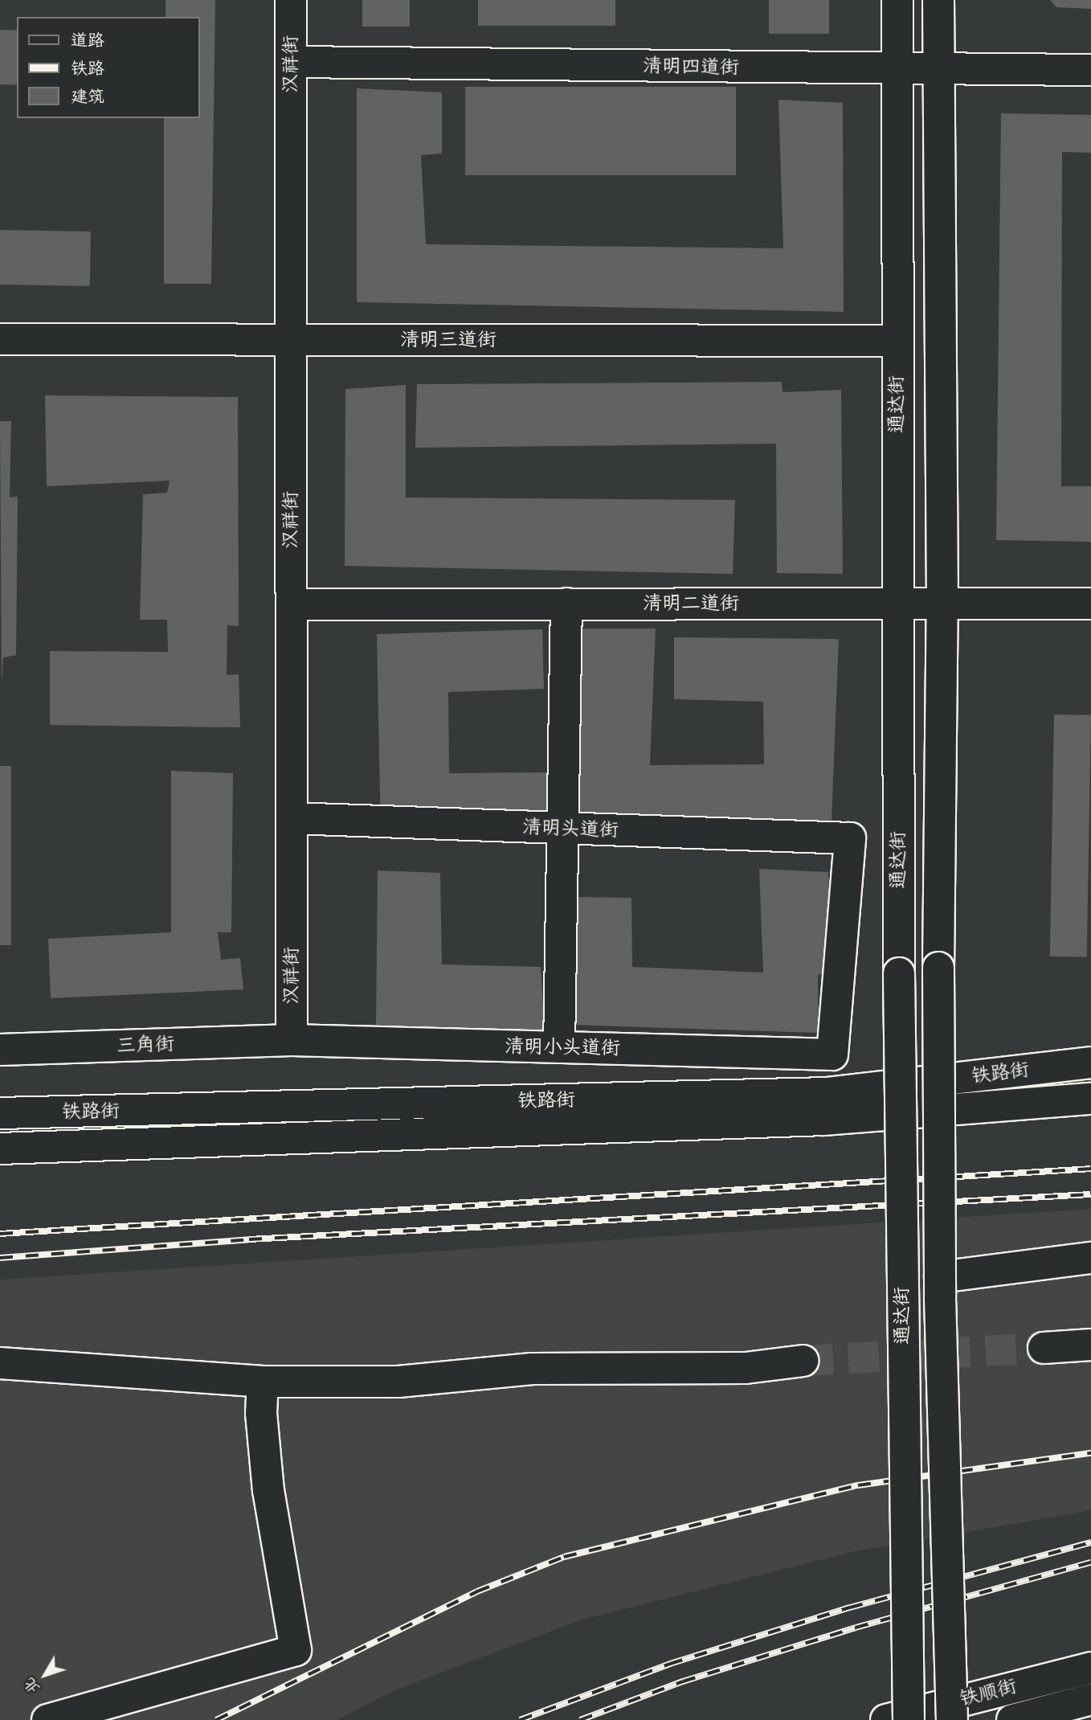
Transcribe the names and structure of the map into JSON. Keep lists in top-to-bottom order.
{
  "streets": {
    "main road": [
      "汉祥街",
      "清明四道街",
      "清明三道街",
      "通达街",
      "清明二道街",
      "清明头道街",
      "三角街",
      "清明小头道街",
      "铁路街",
      "铁顺街"
    ]
  },
  "crossings": [
    ["汉祥街", "清明四道街"],
    ["汉祥街", "清明三道街"],
    ["汉祥街", "清明二道街"],
    ["汉祥街", "清明头道街"],
    ["汉祥街", "三角街"],
    ["汉祥街", "清明小头道街"],
    ["清明四道街", "通达街"],
    ["清明三道街", "通达街"],
    ["通达街", "清明二道街"],
    ["清明头道街", "清明小头道街"],
    ["三角街", "清明小头道街"]
  ],
  "legend": ["道路", "铁路", "建筑"],
  "north": "bottom left"
}
